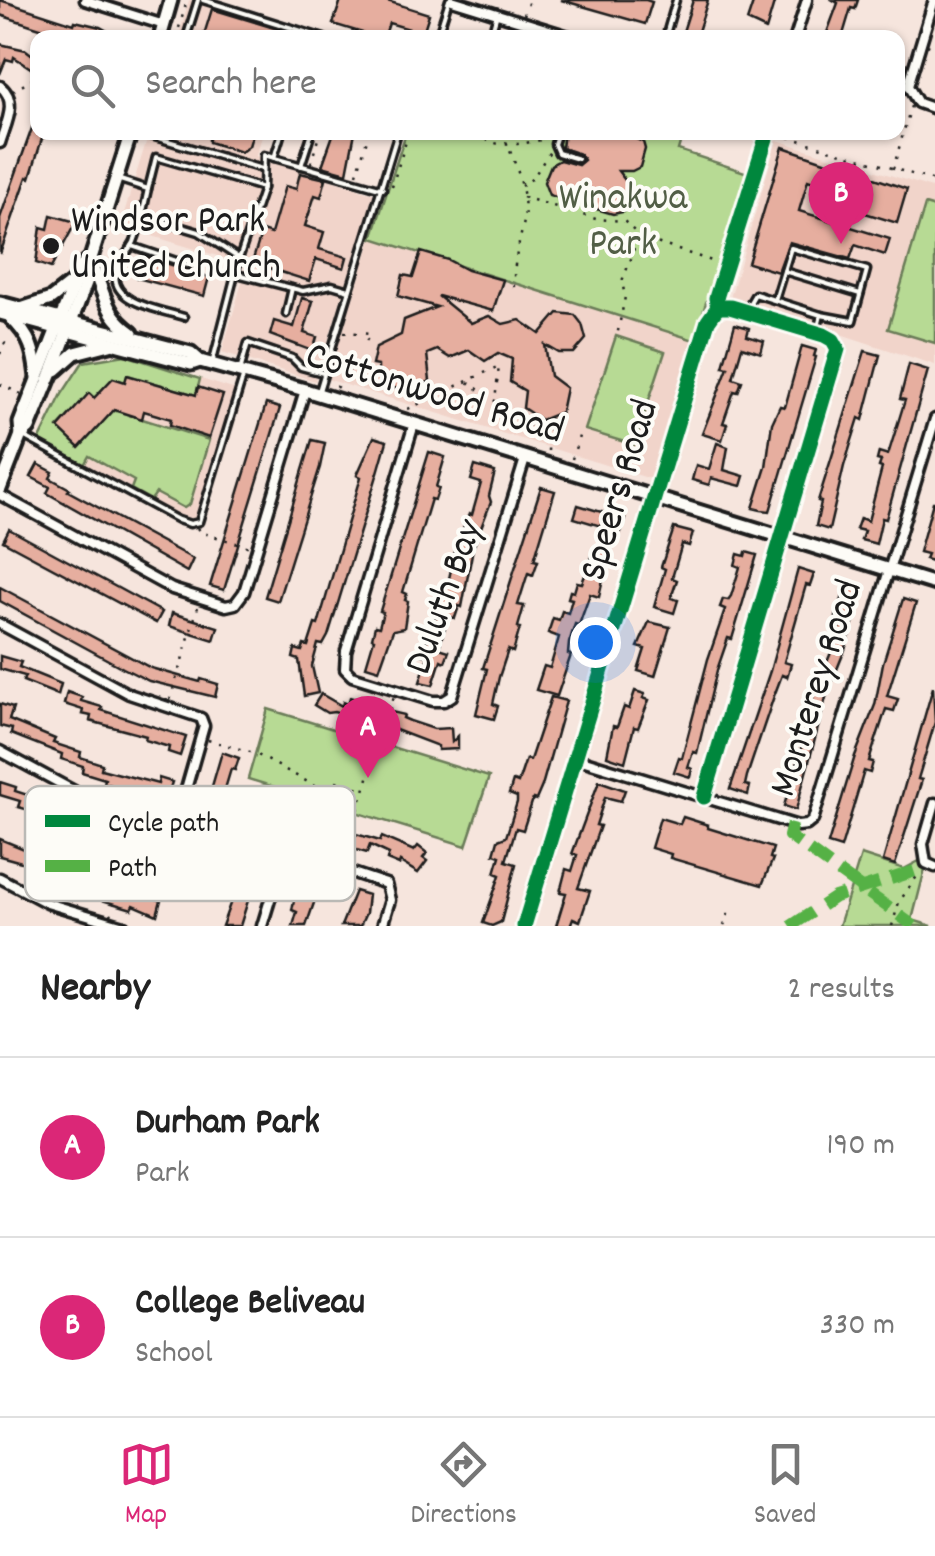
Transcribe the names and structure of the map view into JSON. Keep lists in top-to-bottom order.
{
  "streets": {
    "street": [
      "Cottonwood Road",
      "Speers Road",
      "Duluth Bay",
      "Monterey Road"
    ]
  },
  "crossings": [
    ["Cottonwood Road", "Speers Road"],
    ["Cottonwood Road", "Duluth Bay"],
    ["Cottonwood Road", "Monterey Road"],
    ["Speers Road", "Monterey Road"]
  ],
  "parks": ["Winakwa Park"],
  "places": ["Windsor Park United Church"],
  "legend": ["Cycle path", "Path"],
  "page": {
    "search": "Search here",
    "pins": ["B", "A"],
    "heading": ["Nearby", "2 results"],
    "list": [
      {
        "mark": "A",
        "name": "Durham Park",
        "note": "Park",
        "value": "190 m"
      },
      {
        "mark": "B",
        "name": "College Beliveau",
        "note": "School",
        "value": "330 m"
      }
    ],
    "nav": ["Map", "Directions", "Saved"]
  }
}
